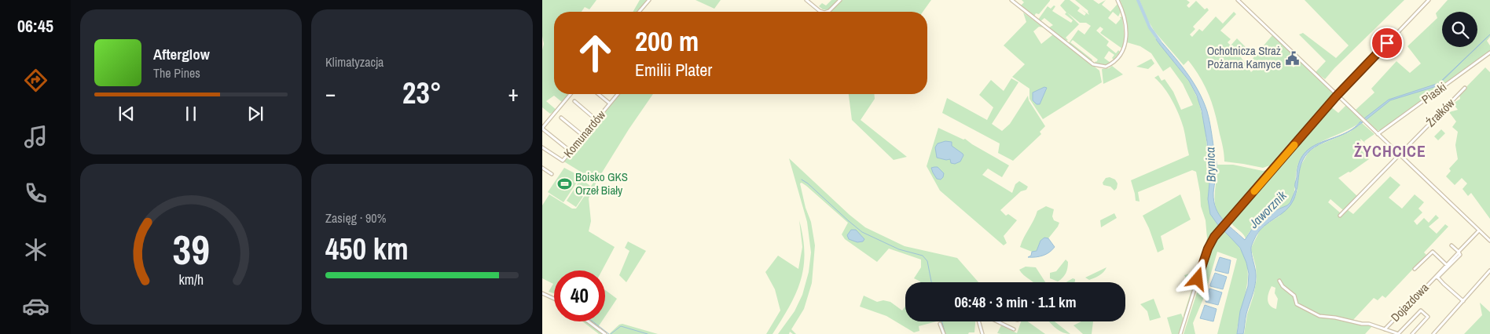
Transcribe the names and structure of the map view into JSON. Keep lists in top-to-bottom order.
{
  "streets": {
    "street": [
      "Piaski",
      "Źrałków",
      "Komunardów",
      "Dojazdowa"
    ]
  },
  "districts": ["ŻYCHCICE"],
  "water": ["Brynica", "Jaworznik"],
  "places": {
    "public building": ["Ochotnicza Straż Pożarna Kamyce"],
    "sports": ["Boisko GKS Orzeł Biały"]
  },
  "page": {
    "tabs": "06:45",
    "tile": [
      "Klimatyzacja",
      ["Zasięg · 90%", "450 km"]
    ],
    "turn": ["200 m", "Emilii Plater"],
    "song": ["Afterglow", "The Pines"],
    "heat": ["−", "23°", "+"],
    "limit": "40",
    "trip": "06:48 · 3 min · 1.1 km",
    "gauge": ["39", "km/h"]
  }
}
